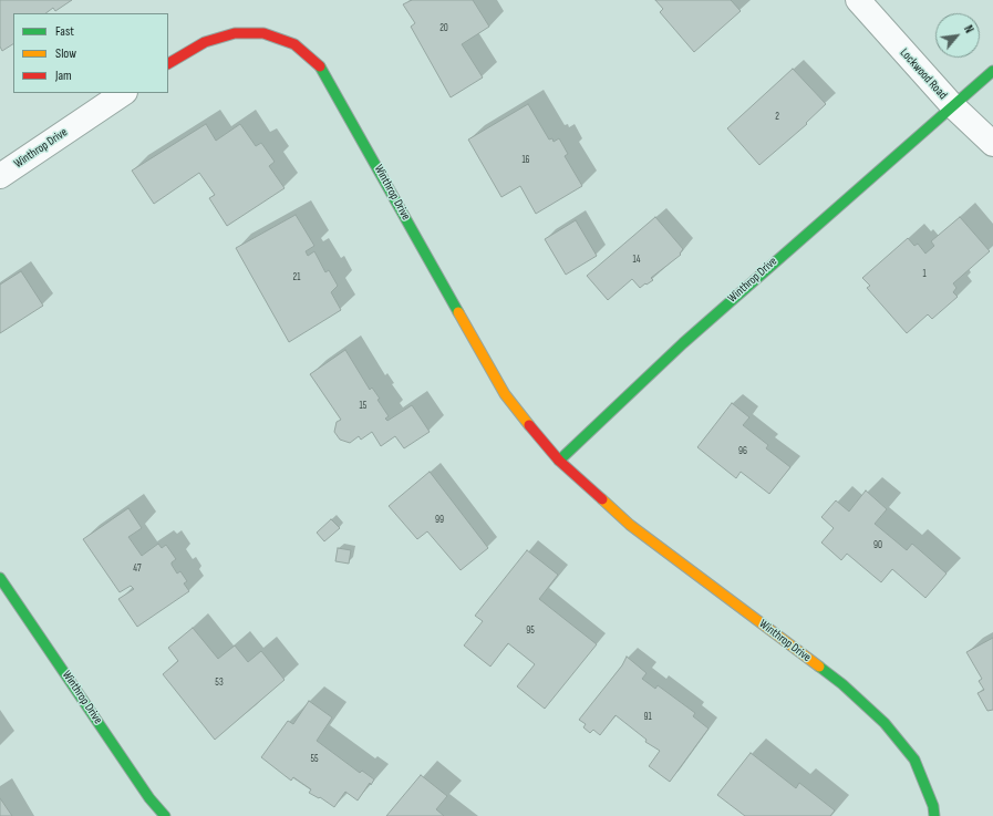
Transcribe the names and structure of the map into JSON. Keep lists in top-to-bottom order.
{
  "streets": {
    "street": ["Lockwood Road", "Winthrop Drive"]
  },
  "crossings": [
    ["Lockwood Road", "Winthrop Drive"]
  ],
  "house_numbers": [
    "20",
    "2",
    "16",
    "14",
    "1",
    "21",
    "15",
    "96",
    "99",
    "90",
    "47",
    "95",
    "53",
    "91",
    "55"
  ],
  "legend": ["Fast", "Slow", "Jam"],
  "north": "top right"
}
